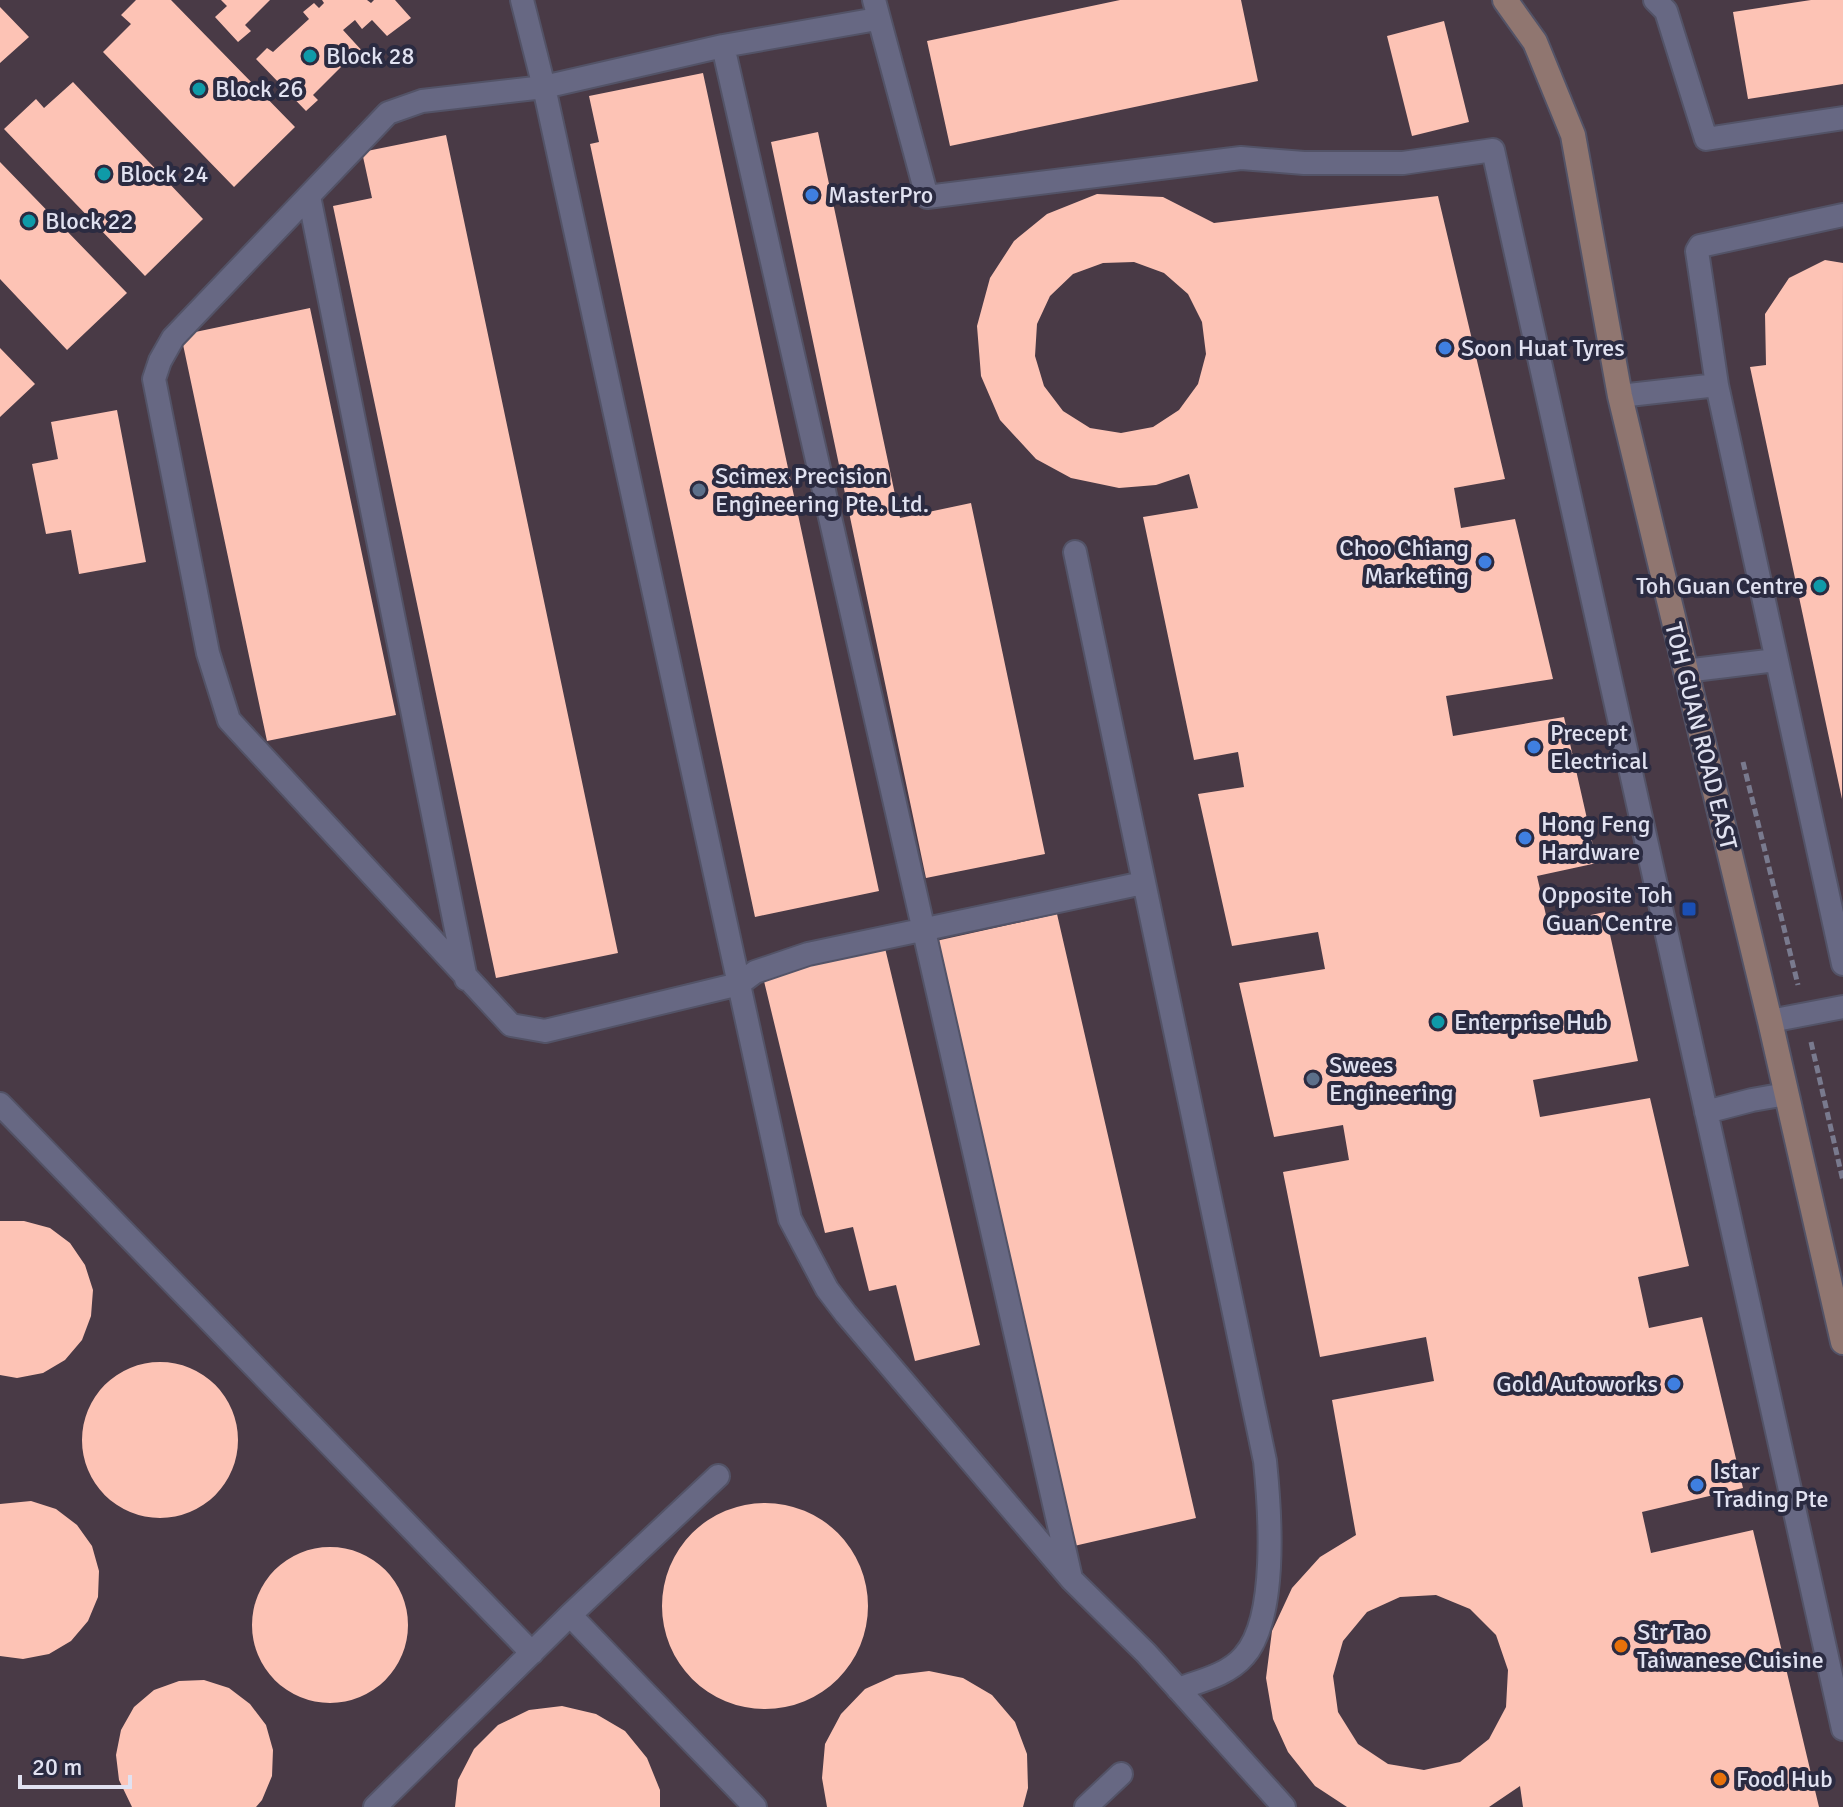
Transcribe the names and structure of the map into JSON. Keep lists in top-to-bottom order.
{
  "streets": {
    "street": ["TOH GUAN ROAD EAST"]
  },
  "places": {
    "other": [
      "Block 28",
      "Block 26",
      "Block 24",
      "MasterPro",
      "Block 22",
      "Soon Huat Tyres",
      "Scimex Precision Engineering Pte. Ltd.",
      "Choo Chiang Marketing",
      "Toh Guan Centre",
      "Precept Electrical",
      "Hong Feng Hardware",
      "Enterprise Hub",
      "Swees Engineering",
      "Gold Autoworks",
      "Istar Trading Pte",
      "Str Tao Taiwanese Cuisine",
      "Food Hub"
    ],
    "transit": ["Opposite Toh Guan Centre"]
  },
  "scale_bar": "20 m"
}
